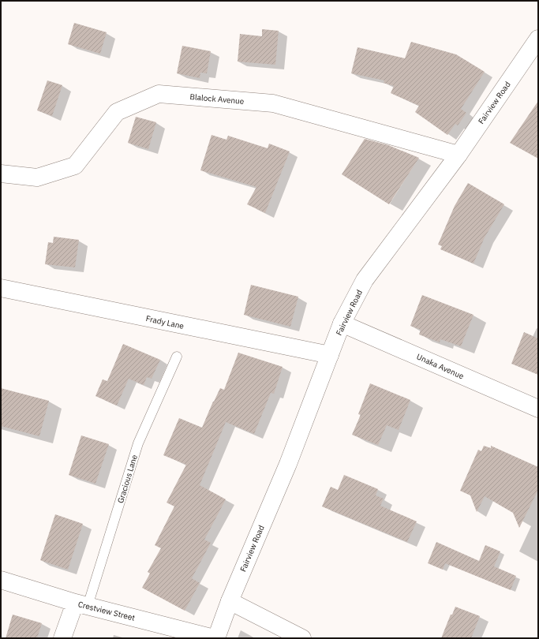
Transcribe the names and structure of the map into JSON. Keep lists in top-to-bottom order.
{
  "streets": {
    "street": [
      "Blalock Avenue",
      "Fairview Road",
      "Frady Lane",
      "Unaka Avenue",
      "Crestview Street"
    ],
    "lane": ["Gracious Lane"]
  },
  "crossings": [
    ["Blalock Avenue", "Fairview Road"],
    ["Fairview Road", "Frady Lane"],
    ["Fairview Road", "Unaka Avenue"],
    ["Fairview Road", "Crestview Street"],
    ["Gracious Lane", "Crestview Street"]
  ]
}
